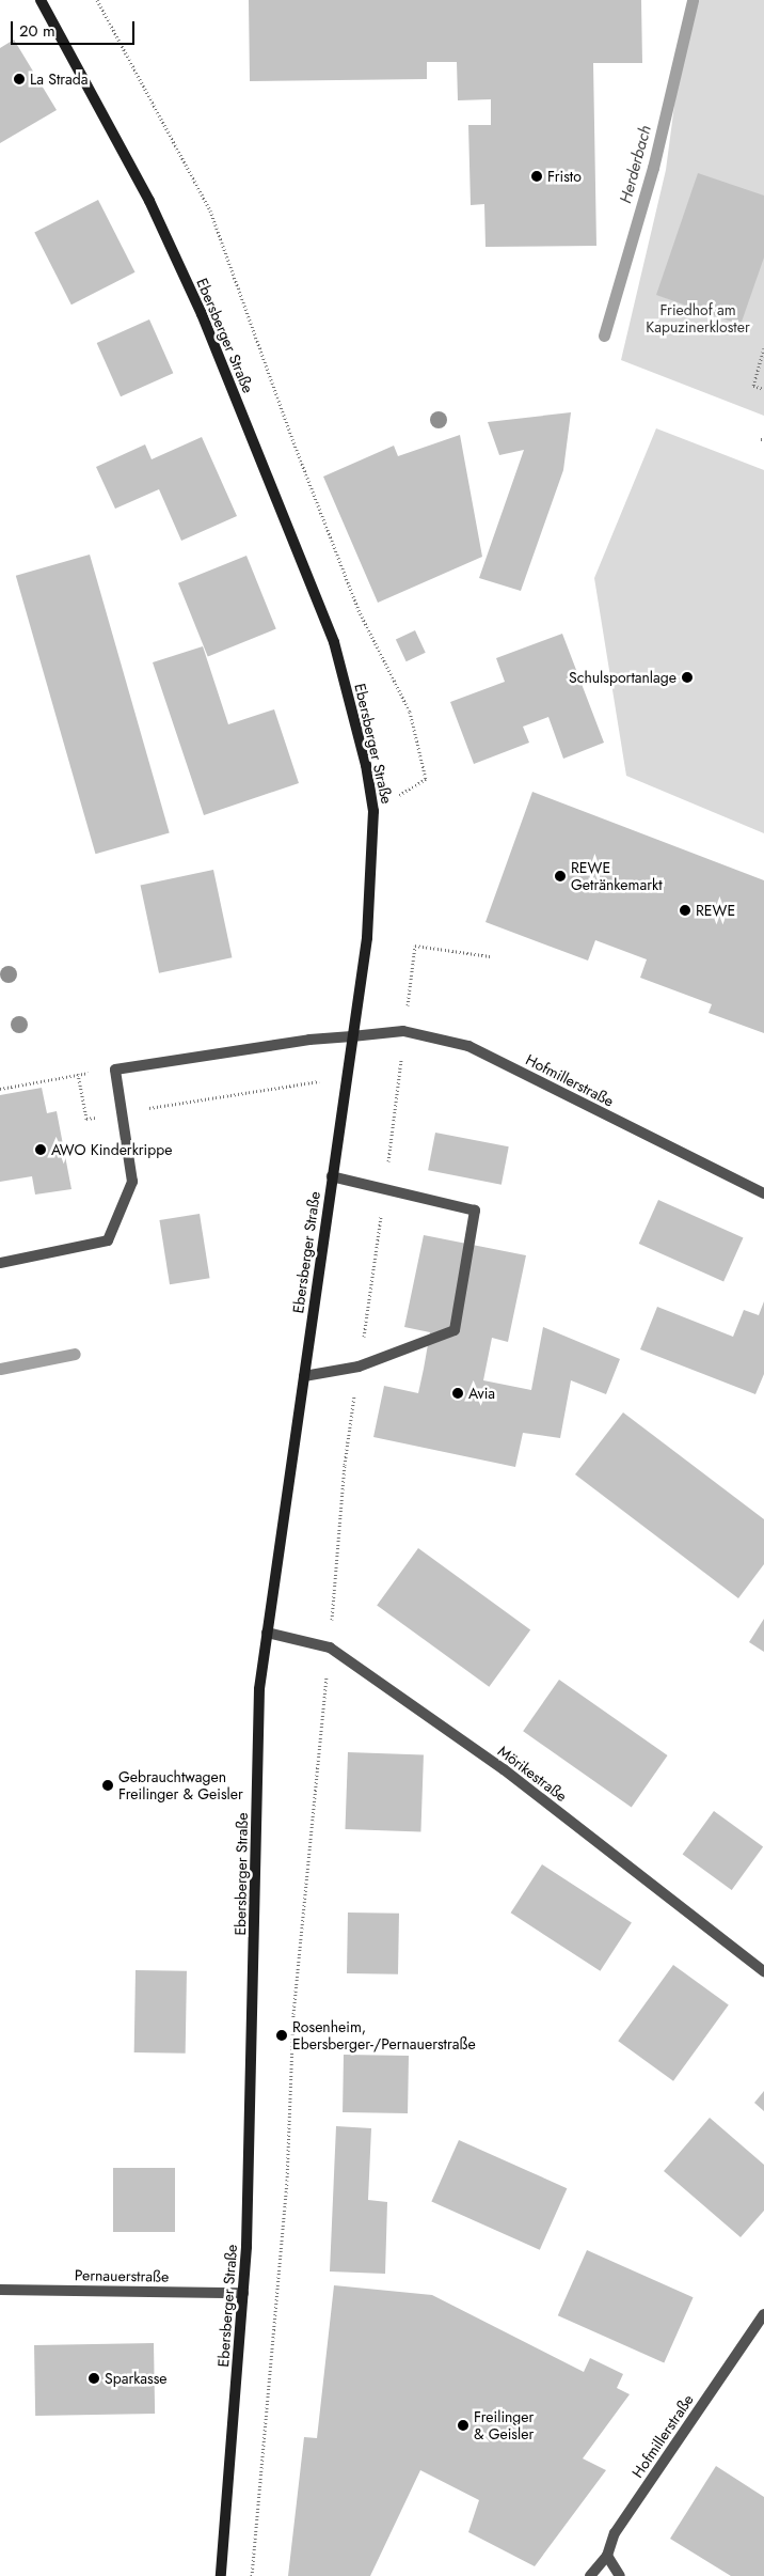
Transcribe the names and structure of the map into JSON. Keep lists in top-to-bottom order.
{
  "streets": {
    "street": [
      "Ebersberger Straße",
      "Hofmillerstraße",
      "Mörikestraße",
      "Pernauerstraße"
    ]
  },
  "crossings": [
    ["Ebersberger Straße", "Hofmillerstraße"],
    ["Ebersberger Straße", "Mörikestraße"],
    ["Ebersberger Straße", "Pernauerstraße"]
  ],
  "water": ["Herderbach"],
  "parks": ["Friedhof am Kapuzinerkloster"],
  "places": [
    "La Strada",
    "Fristo",
    "Schulsportanlage",
    "REWE Getränkemarkt",
    "REWE",
    "AWO Kinderkrippe",
    "Avia",
    "Gebrauchtwagen Freilinger & Geisler",
    "Rosenheim, Ebersberger-/Pernauerstraße",
    "Sparkasse",
    "Freilinger & Geisler"
  ],
  "scale_bar": "20 m"
}
